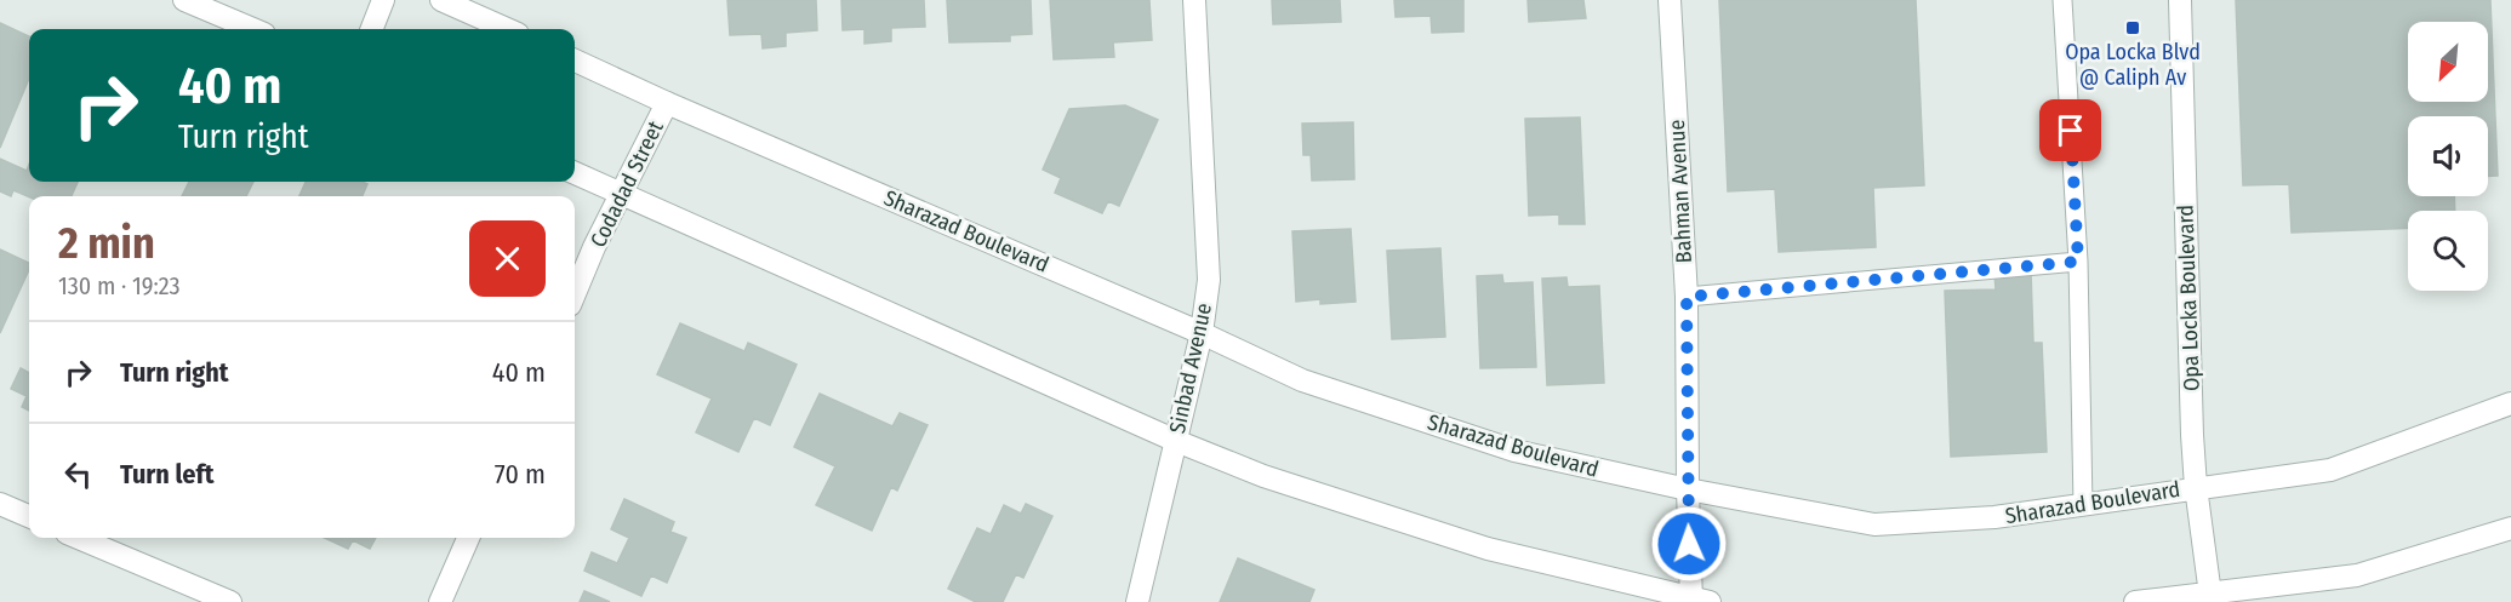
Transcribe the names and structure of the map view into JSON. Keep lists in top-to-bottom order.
{
  "streets": {
    "street": [
      "Codadad Street",
      "Bahman Avenue",
      "Sharazad Boulevard",
      "Opa Locka Boulevard",
      "Sinbad Avenue"
    ]
  },
  "crossings": [
    ["Codadad Street", "Sharazad Boulevard"],
    ["Bahman Avenue", "Sharazad Boulevard"],
    ["Sharazad Boulevard", "Opa Locka Boulevard"],
    ["Sharazad Boulevard", "Sinbad Avenue"]
  ],
  "places": {
    "transit": ["Opa Locka Blvd @ Caliph Av"]
  },
  "north": "bottom left",
  "page": {
    "turn": ["40 m", "Turn right"],
    "heading": ["2 min", "130 m · 19:23"],
    "list": [
      {
        "name": "Turn right",
        "value": "40 m"
      },
      {
        "name": "Turn left",
        "value": "70 m"
      }
    ]
  }
}
